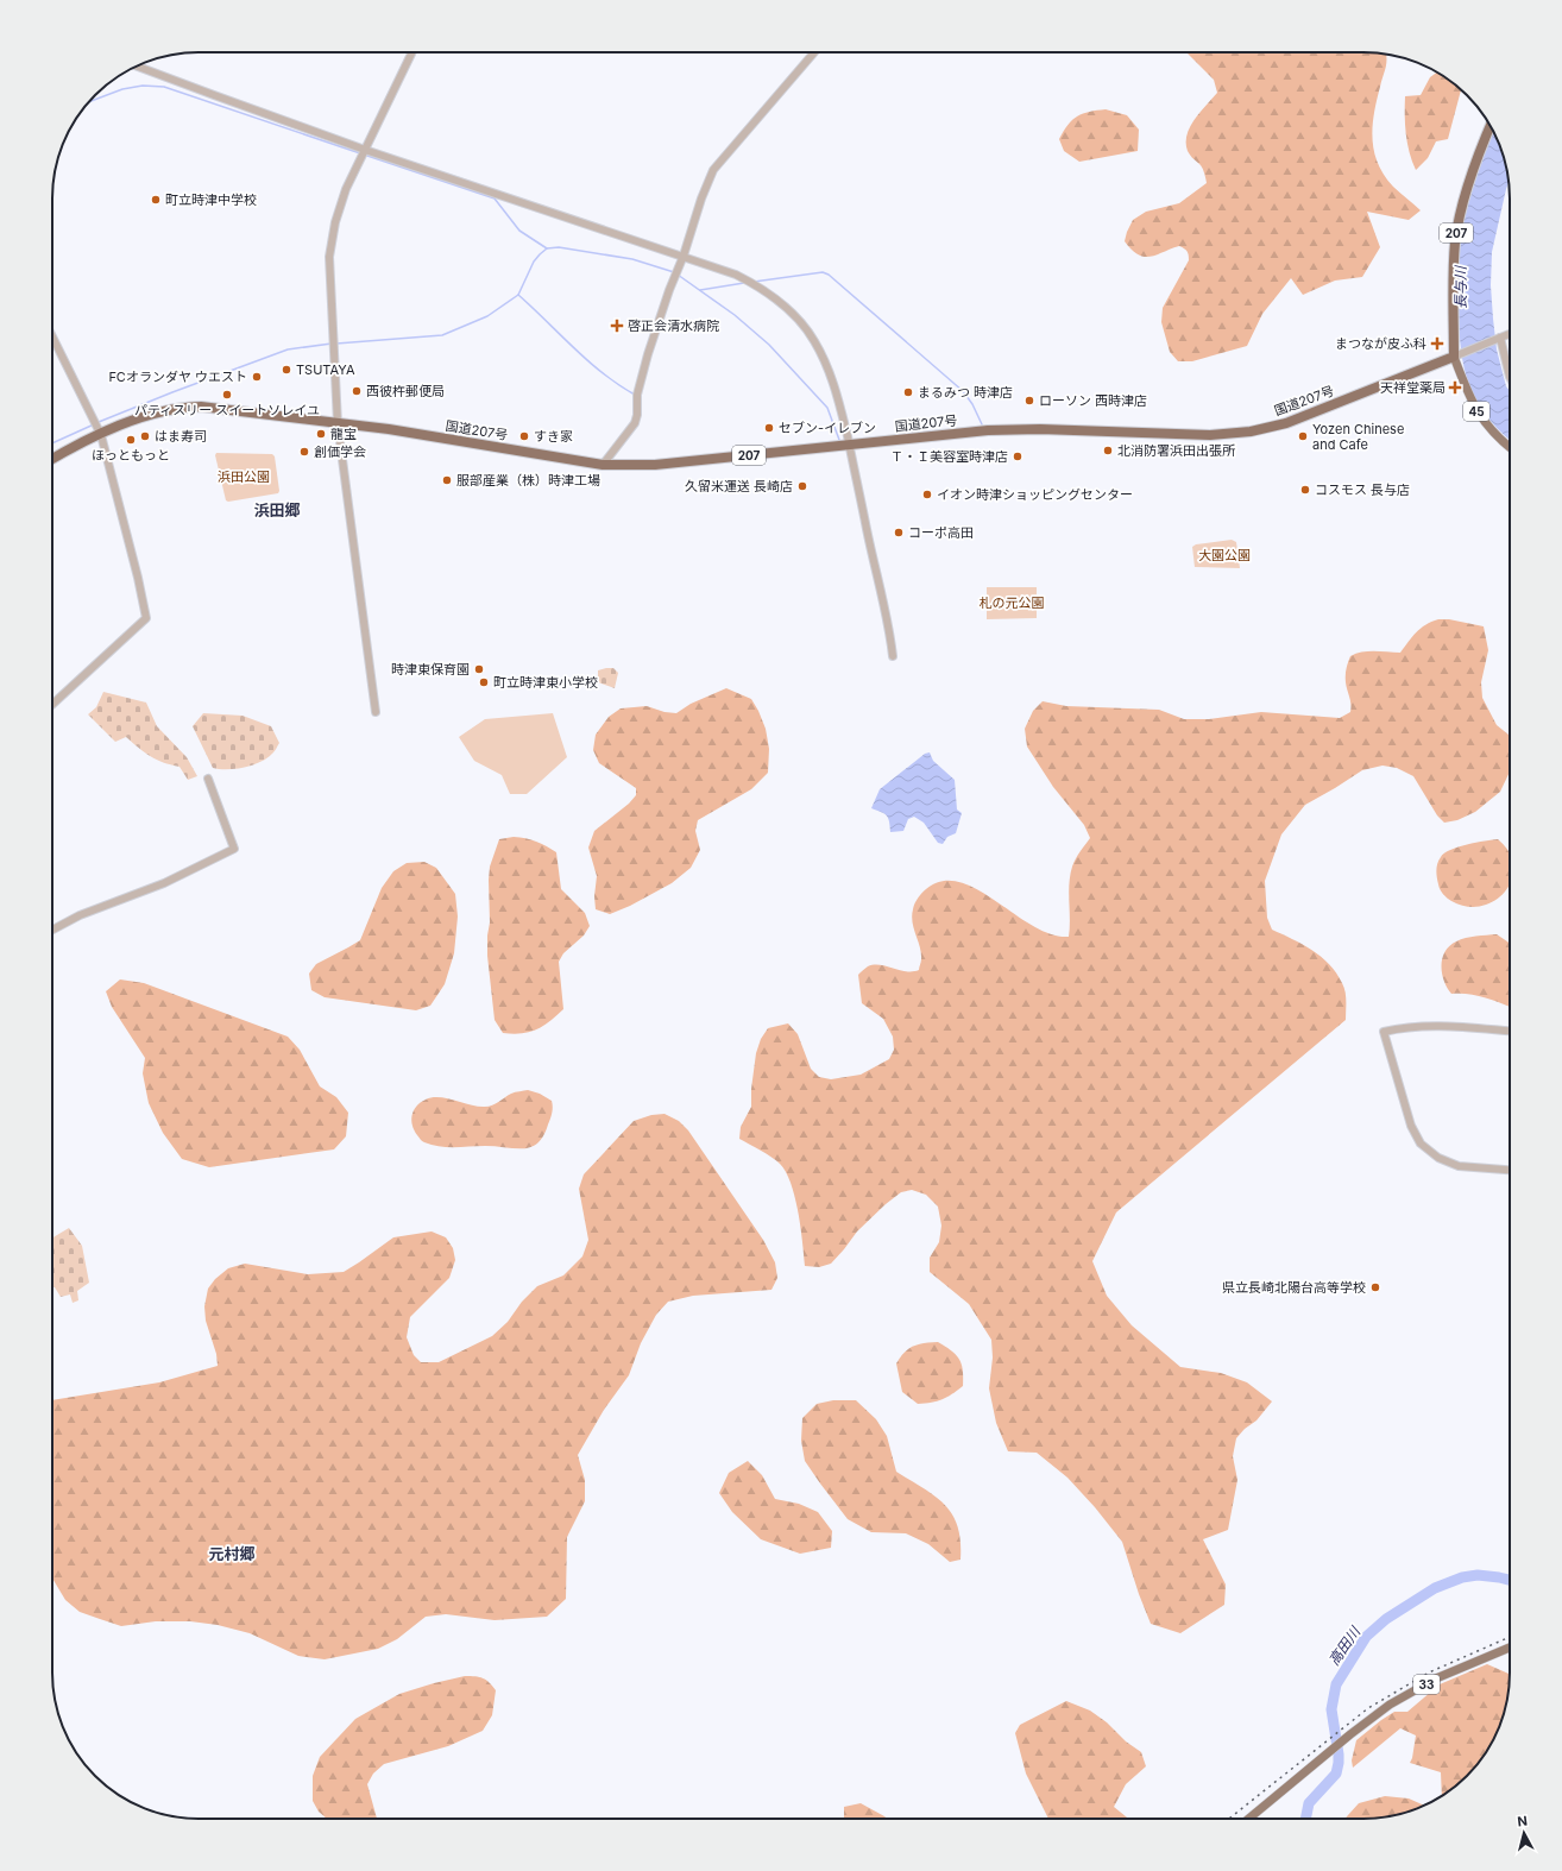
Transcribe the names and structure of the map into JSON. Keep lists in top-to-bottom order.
{
  "streets": {
    "highway": ["207", "国道207号"],
    "main road": ["45", "33"]
  },
  "crossings": [
    ["207", "国道207号"],
    ["207", "45"],
    ["国道207号", "45"]
  ],
  "districts": ["浜田郷", "元村郷"],
  "water": ["長与川", "高田川"],
  "parks": ["浜田公園", "大園公園", "札の元公園"],
  "places": {
    "other": [
      "町立時津中学校",
      "TSUTAYA",
      "FCオランダヤ ウエスト",
      "西彼杵郵便局",
      "まるみつ 時津店",
      "パティスリー スイートソレイユ",
      "ローソン 西時津店",
      "セブン-イレブン",
      "龍宝",
      "はま寿司",
      "すき家",
      "Yozen Chinese and Cafe",
      "ほっともっと",
      "北消防署浜田出張所",
      "創価学会",
      "Ｔ・Ｉ美容室時津店",
      "服部産業（株）時津工場",
      "久留米運送 長崎店",
      "コスモス 長与店",
      "イオン時津ショッピングセンター",
      "コーポ高田",
      "時津東保育園",
      "町立時津東小学校",
      "県立長崎北陽台高等学校"
    ],
    "health": ["啓正会清水病院", "まつなが皮ふ科", "天祥堂薬局"]
  },
  "north": "top"
}
